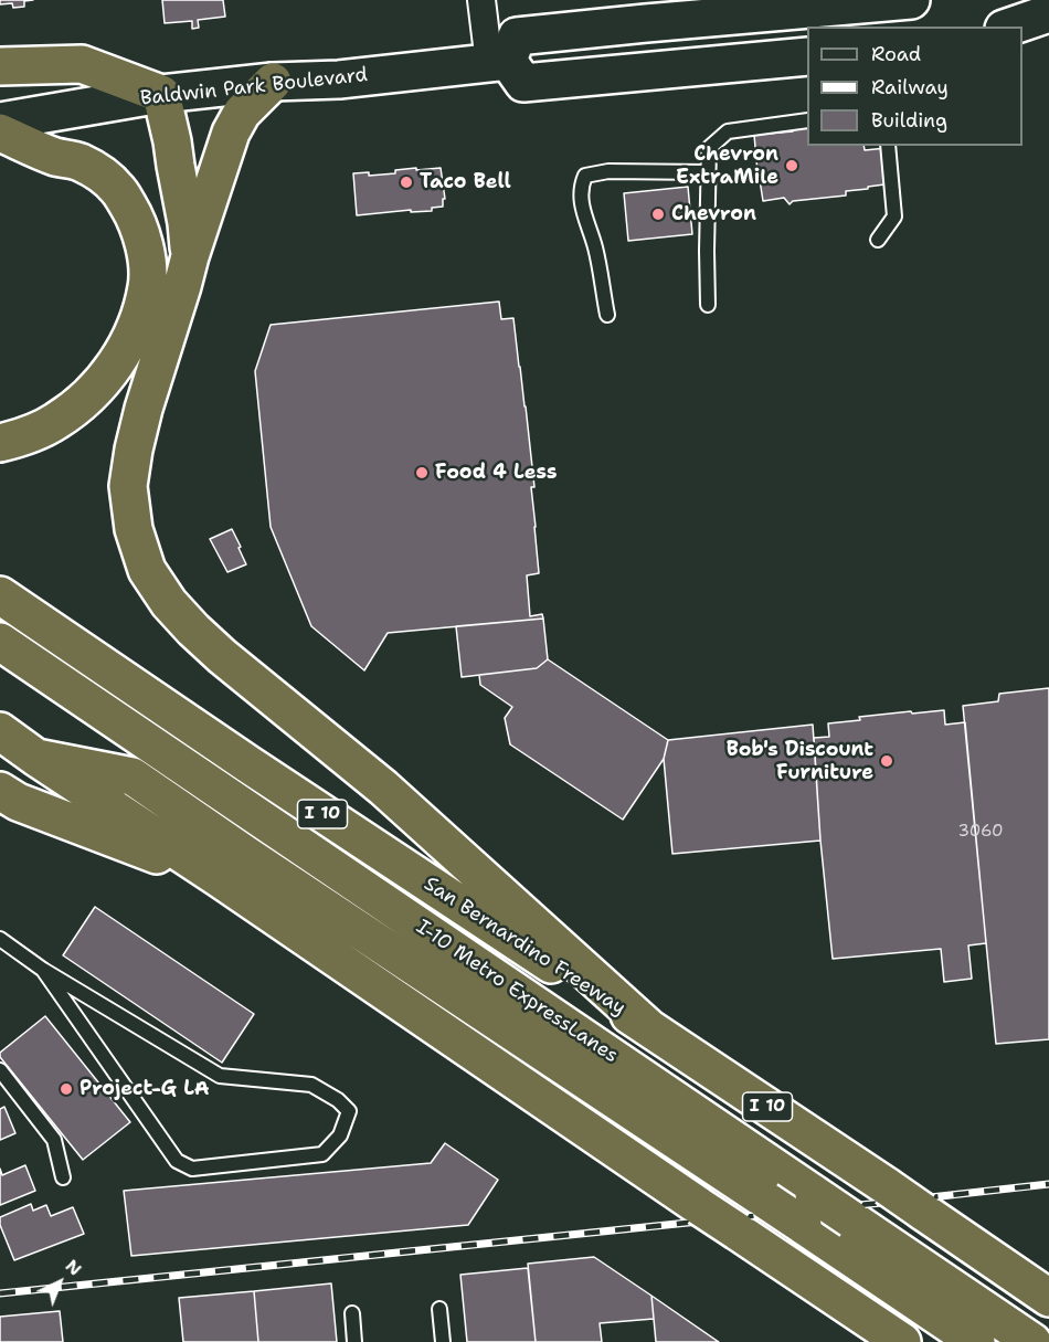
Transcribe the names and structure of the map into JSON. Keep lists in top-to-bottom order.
{
  "streets": {
    "highway": ["I 10", "San Bernardino Freeway", "I-10 Metro ExpressLanes"],
    "main road": ["Baldwin Park Boulevard"]
  },
  "places": [
    "Chevron ExtraMile",
    "Taco Bell",
    "Chevron",
    "Food 4 Less",
    "Bob's Discount Furniture",
    "Project-G LA"
  ],
  "house_numbers": ["3060"],
  "legend": ["Road", "Railway", "Building"],
  "north": "top right"
}
